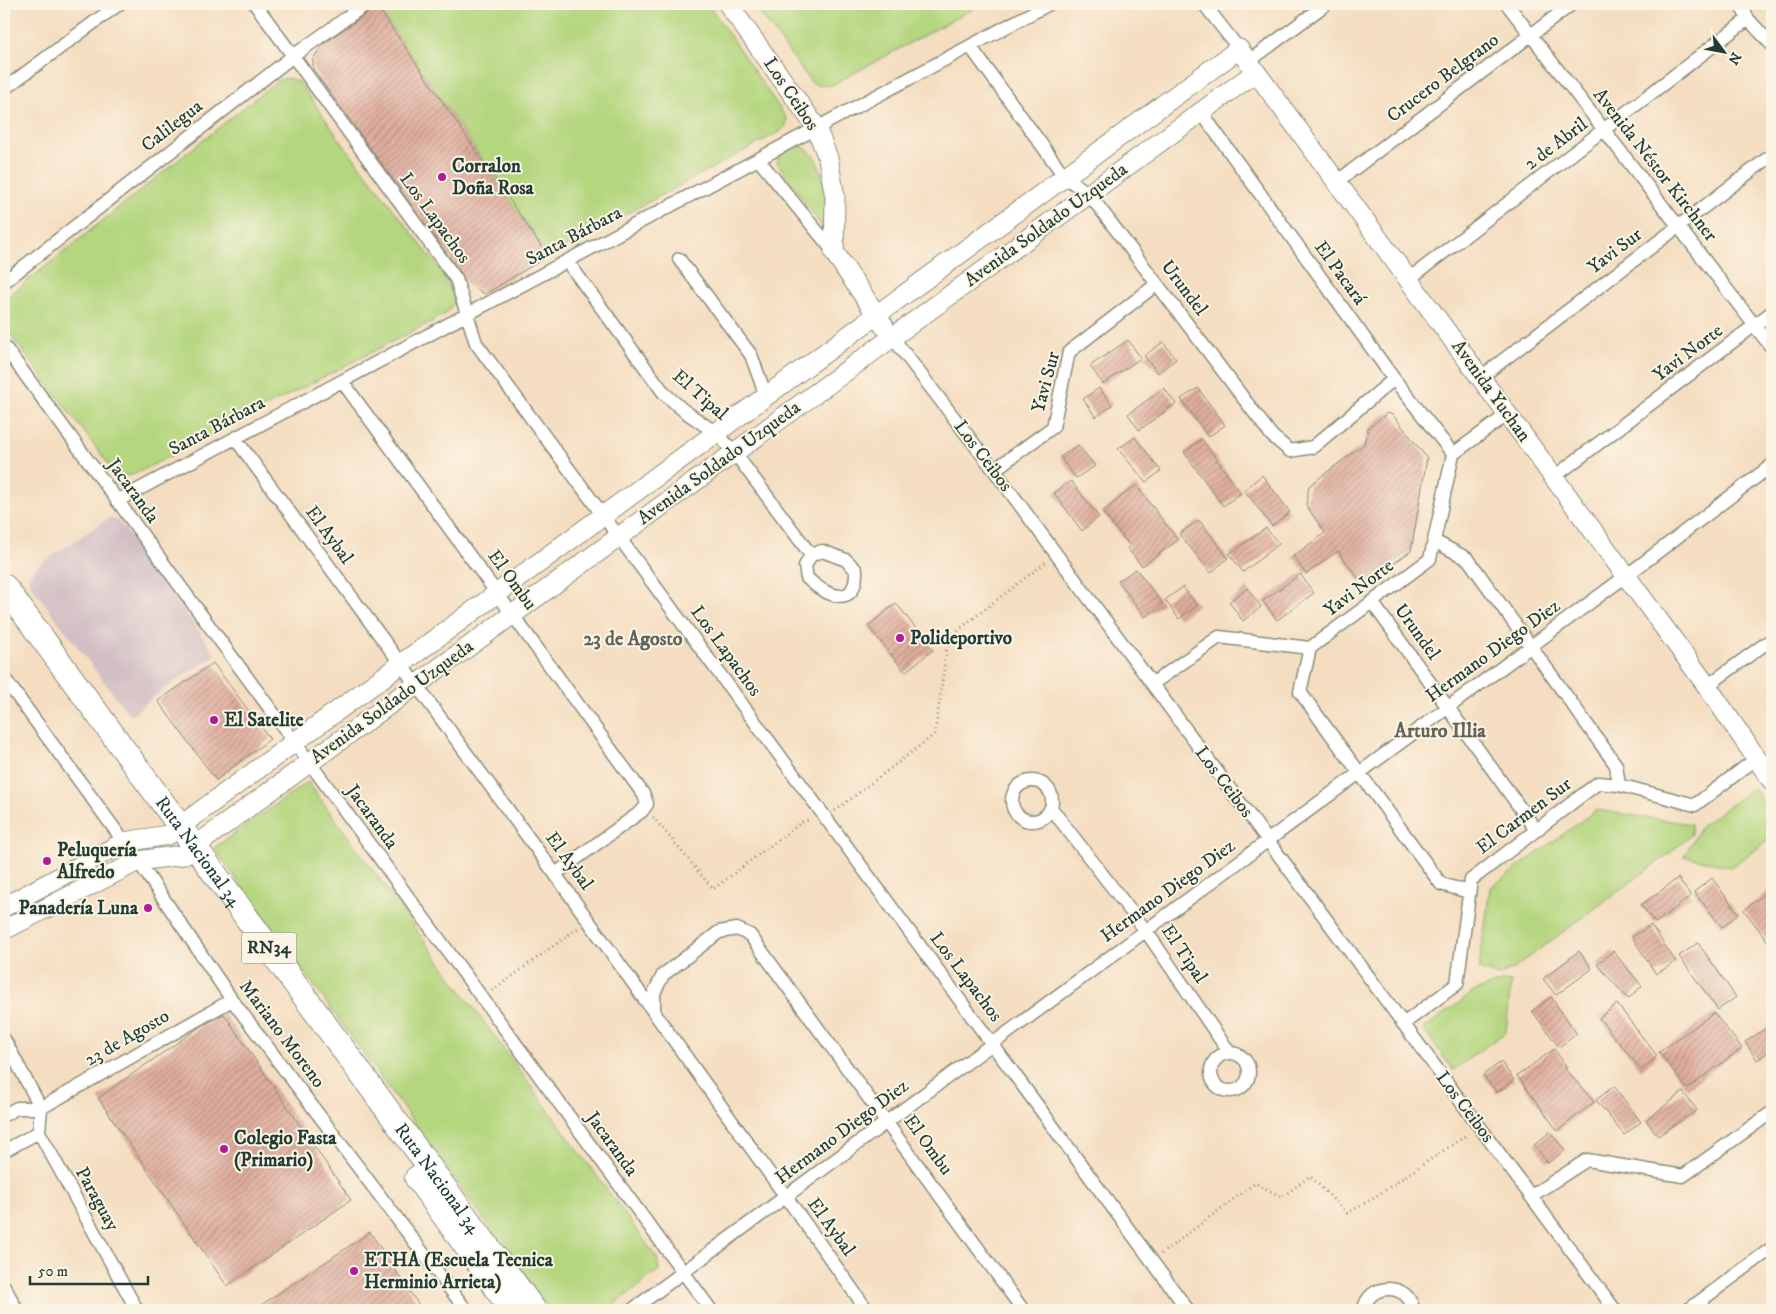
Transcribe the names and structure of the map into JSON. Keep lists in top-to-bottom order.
{
  "streets": {
    "highway": ["Ruta Nacional 34", "RN34"],
    "street": [
      "Crucero Belgrano",
      "Los Ceibos",
      "Calilegua",
      "2 de Abril",
      "Avenida Néstor Kirchner",
      "Los Lapachos",
      "Avenida Soldado Uzqueda",
      "Santa Bárbara",
      "Yavi Sur",
      "El Pacará",
      "Urundel",
      "Yavi Norte",
      "Avenida Yuchan",
      "El Tipal",
      "Jacaranda",
      "El Aybal",
      "El Ombu",
      "Hermano Diego Diez",
      "El Carmen Sur",
      "Mariano Moreno",
      "23 de Agosto",
      "Paraguay"
    ]
  },
  "crossings": [
    ["Crucero Belgrano", "Avenida Néstor Kirchner"],
    ["Crucero Belgrano", "Avenida Yuchan"],
    ["Los Ceibos", "Avenida Soldado Uzqueda"],
    ["Los Ceibos", "Santa Bárbara"],
    ["Los Ceibos", "Yavi Sur"],
    ["Los Ceibos", "Hermano Diego Diez"],
    ["Los Ceibos", "El Carmen Sur"],
    ["Calilegua", "Los Lapachos"],
    ["2 de Abril", "Avenida Néstor Kirchner"],
    ["2 de Abril", "Avenida Yuchan"],
    ["Avenida Néstor Kirchner", "Yavi Sur"],
    ["Avenida Néstor Kirchner", "Yavi Norte"],
    ["Los Lapachos", "Avenida Soldado Uzqueda"],
    ["Los Lapachos", "Santa Bárbara"],
    ["Los Lapachos", "Hermano Diego Diez"],
    ["Avenida Soldado Uzqueda", "El Pacará"],
    ["Avenida Soldado Uzqueda", "Urundel"],
    ["Avenida Soldado Uzqueda", "Avenida Yuchan"],
    ["Avenida Soldado Uzqueda", "El Tipal"],
    ["Avenida Soldado Uzqueda", "Jacaranda"],
    ["Avenida Soldado Uzqueda", "El Aybal"],
    ["Avenida Soldado Uzqueda", "El Ombu"],
    ["Avenida Soldado Uzqueda", "Ruta Nacional 34"],
    ["Santa Bárbara", "Urundel"],
    ["Santa Bárbara", "El Tipal"],
    ["Santa Bárbara", "Jacaranda"],
    ["Santa Bárbara", "El Aybal"],
    ["Santa Bárbara", "El Ombu"],
    ["Yavi Sur", "Urundel"],
    ["Yavi Sur", "Avenida Yuchan"],
    ["El Pacará", "Urundel"],
    ["El Pacará", "Yavi Norte"],
    ["Urundel", "Yavi Norte"],
    ["Urundel", "Hermano Diego Diez"],
    ["Urundel", "El Carmen Sur"],
    ["Yavi Norte", "Avenida Yuchan"],
    ["Avenida Yuchan", "Hermano Diego Diez"],
    ["Avenida Yuchan", "El Carmen Sur"],
    ["El Tipal", "Hermano Diego Diez"],
    ["Jacaranda", "Hermano Diego Diez"],
    ["El Aybal", "El Ombu"],
    ["El Aybal", "Hermano Diego Diez"],
    ["El Ombu", "Hermano Diego Diez"],
    ["Mariano Moreno", "23 de Agosto"]
  ],
  "districts": ["23 de Agosto", "Arturo Illia"],
  "places": [
    "Corralon Doña Rosa",
    "Polideportivo",
    "El Satelite",
    "Peluquería Alfredo",
    "Panadería Luna",
    "Colegio Fasta (Primario)",
    "ETHA (Escuela Tecnica Herminio Arrieta)"
  ],
  "scale_bar": "50 m",
  "north": "bottom right"
}
